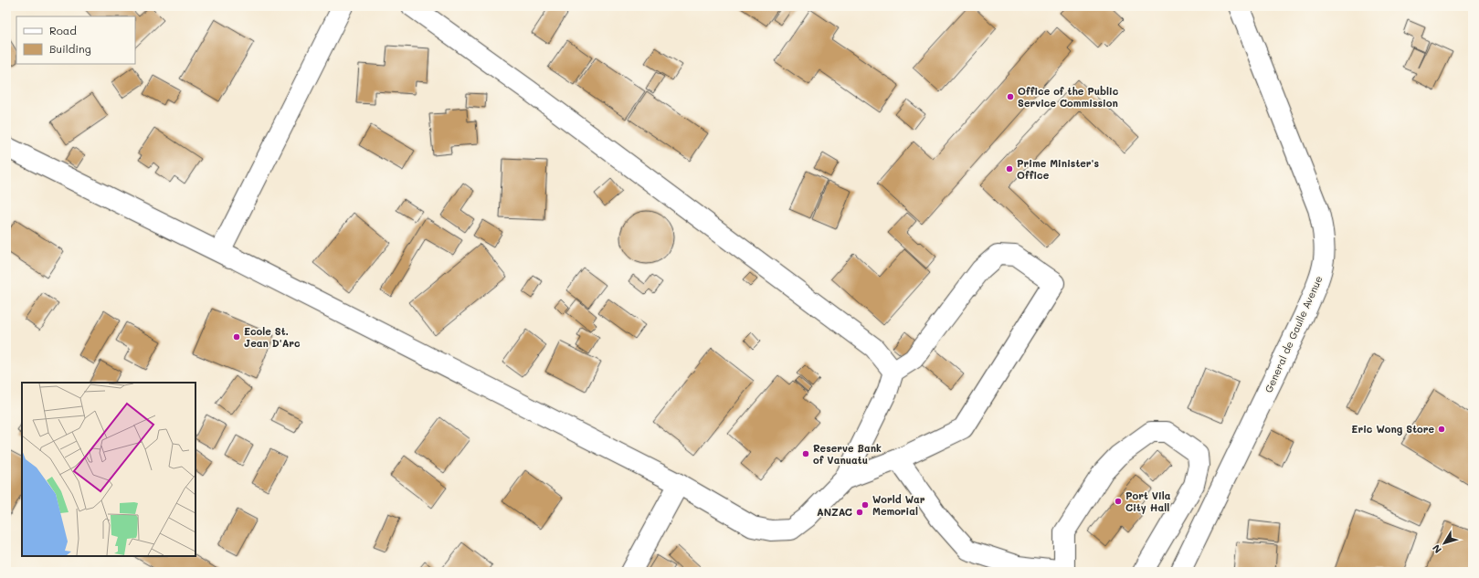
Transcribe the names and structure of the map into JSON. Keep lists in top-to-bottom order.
{
  "streets": {
    "street": ["General de Gaulle Avenue"]
  },
  "places": [
    "Office of the Public Service Commission",
    "Prime Minister's Office",
    "Ecole St. Jean D'Arc",
    "Eric Wong Store",
    "Reserve Bank of Vanuatu",
    "Port Vila City Hall",
    "World War Memorial",
    "ANZAC"
  ],
  "legend": ["Road", "Building"],
  "north": "bottom left"
}
